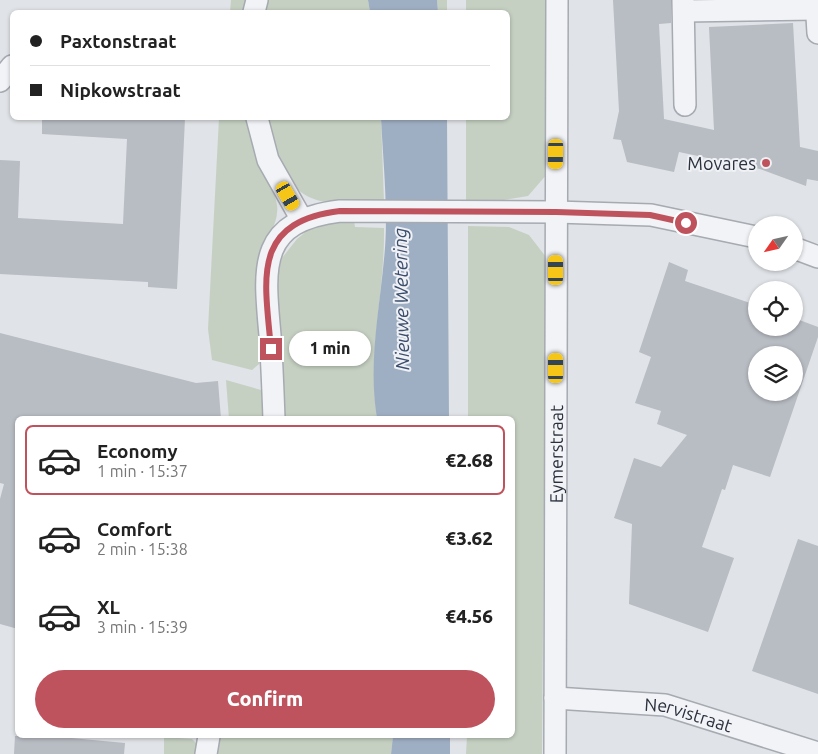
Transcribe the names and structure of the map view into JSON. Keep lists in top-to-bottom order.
{
  "streets": {
    "street": ["Eymerstraat", "Nervistraat"]
  },
  "crossings": [
    ["Eymerstraat", "Nervistraat"]
  ],
  "water": ["Nieuwe Wetering"],
  "places": ["Movares"],
  "north": "bottom left",
  "page": {
    "banner": ["Paxtonstraat", "Nipkowstraat"],
    "bubble": "1 min",
    "list": [
      {
        "name": "Economy",
        "note": "1 min · 15:37",
        "value": "€2.68"
      },
      {
        "name": "Comfort",
        "note": "2 min · 15:38",
        "value": "€3.62"
      },
      {
        "name": "XL",
        "note": "3 min · 15:39",
        "value": "€4.56"
      }
    ],
    "buttons": "Confirm"
  }
}
